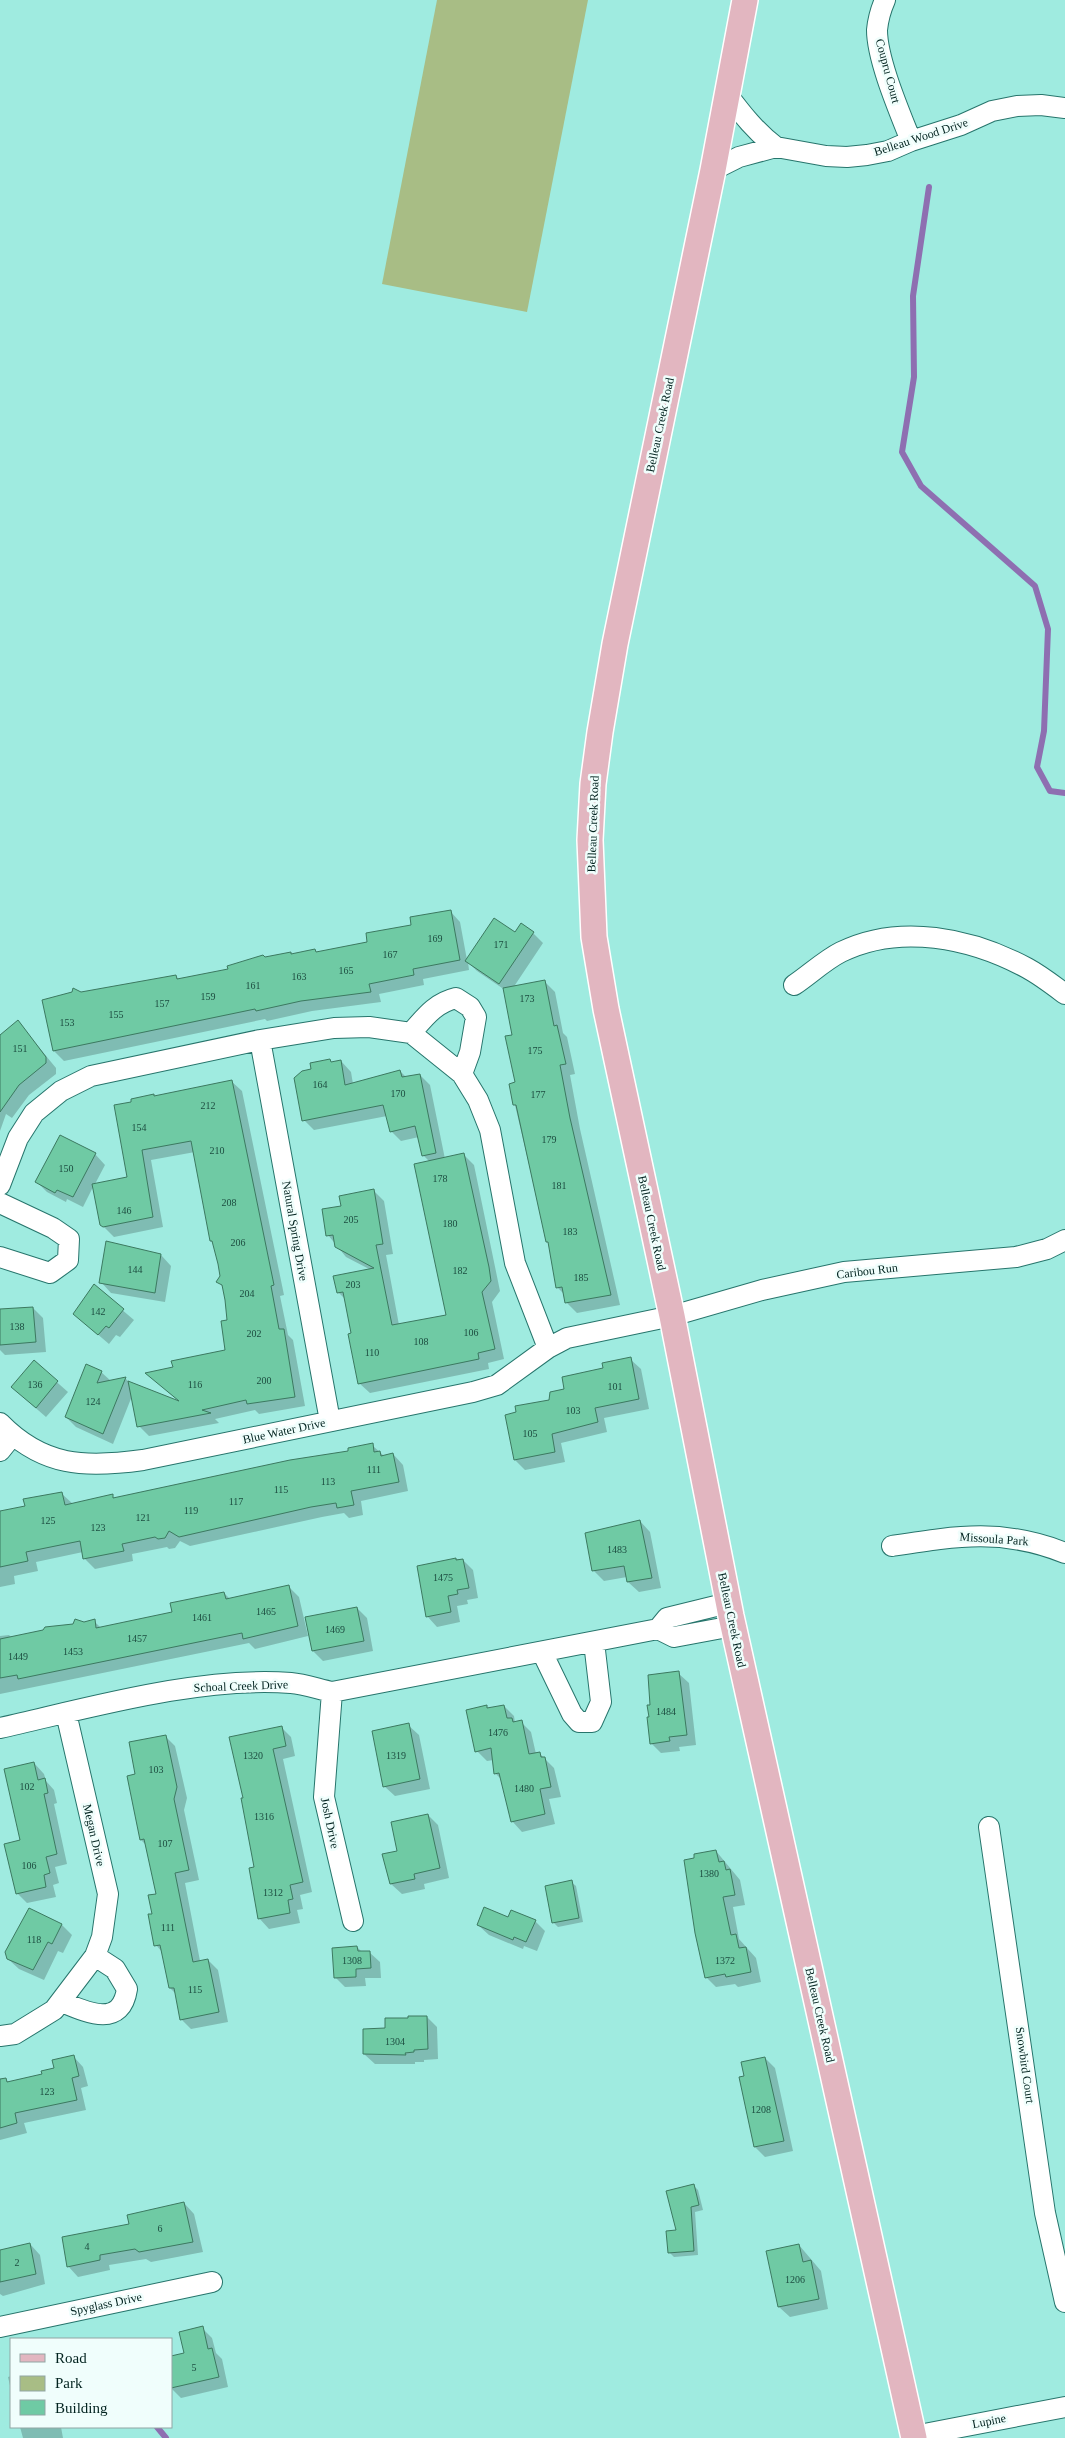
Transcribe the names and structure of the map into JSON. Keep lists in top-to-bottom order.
{
  "streets": {
    "main road": ["Belleau Creek Road"],
    "street": [
      "Coupru Court",
      "Belleau Wood Drive",
      "Natural Spring Drive",
      "Caribou Run",
      "Blue Water Drive",
      "Missoula Park",
      "Schoal Creek Drive",
      "Josh Drive",
      "Megan Drive",
      "Snowbird Court",
      "Spyglass Drive",
      "Lupine"
    ]
  },
  "crossings": [
    ["Coupru Court", "Belleau Wood Drive"],
    ["Belleau Wood Drive", "Belleau Creek Road"],
    ["Belleau Creek Road", "Caribou Run"],
    ["Belleau Creek Road", "Blue Water Drive"],
    ["Belleau Creek Road", "Schoal Creek Drive"],
    ["Belleau Creek Road", "Lupine"],
    ["Natural Spring Drive", "Blue Water Drive"],
    ["Caribou Run", "Blue Water Drive"],
    ["Schoal Creek Drive", "Josh Drive"],
    ["Schoal Creek Drive", "Megan Drive"]
  ],
  "house_numbers": [
    "169",
    "171",
    "167",
    "165",
    "163",
    "161",
    "159",
    "173",
    "157",
    "155",
    "153",
    "151",
    "175",
    "164",
    "170",
    "177",
    "212",
    "154",
    "179",
    "210",
    "150",
    "178",
    "181",
    "208",
    "146",
    "205",
    "180",
    "183",
    "206",
    "144",
    "182",
    "185",
    "203",
    "204",
    "142",
    "138",
    "106",
    "202",
    "108",
    "110",
    "200",
    "136",
    "116",
    "101",
    "124",
    "103",
    "105",
    "111",
    "113",
    "115",
    "117",
    "119",
    "121",
    "125",
    "123",
    "1483",
    "1475",
    "1465",
    "1461",
    "1469",
    "1457",
    "1453",
    "1449",
    "1484",
    "1476",
    "1320",
    "1319",
    "103",
    "102",
    "1480",
    "1316",
    "107",
    "106",
    "1380",
    "1312",
    "111",
    "118",
    "1308",
    "1372",
    "115",
    "1304",
    "123",
    "1208",
    "6",
    "4",
    "2",
    "1206",
    "5"
  ],
  "legend": ["Road", "Park", "Building"]
}
